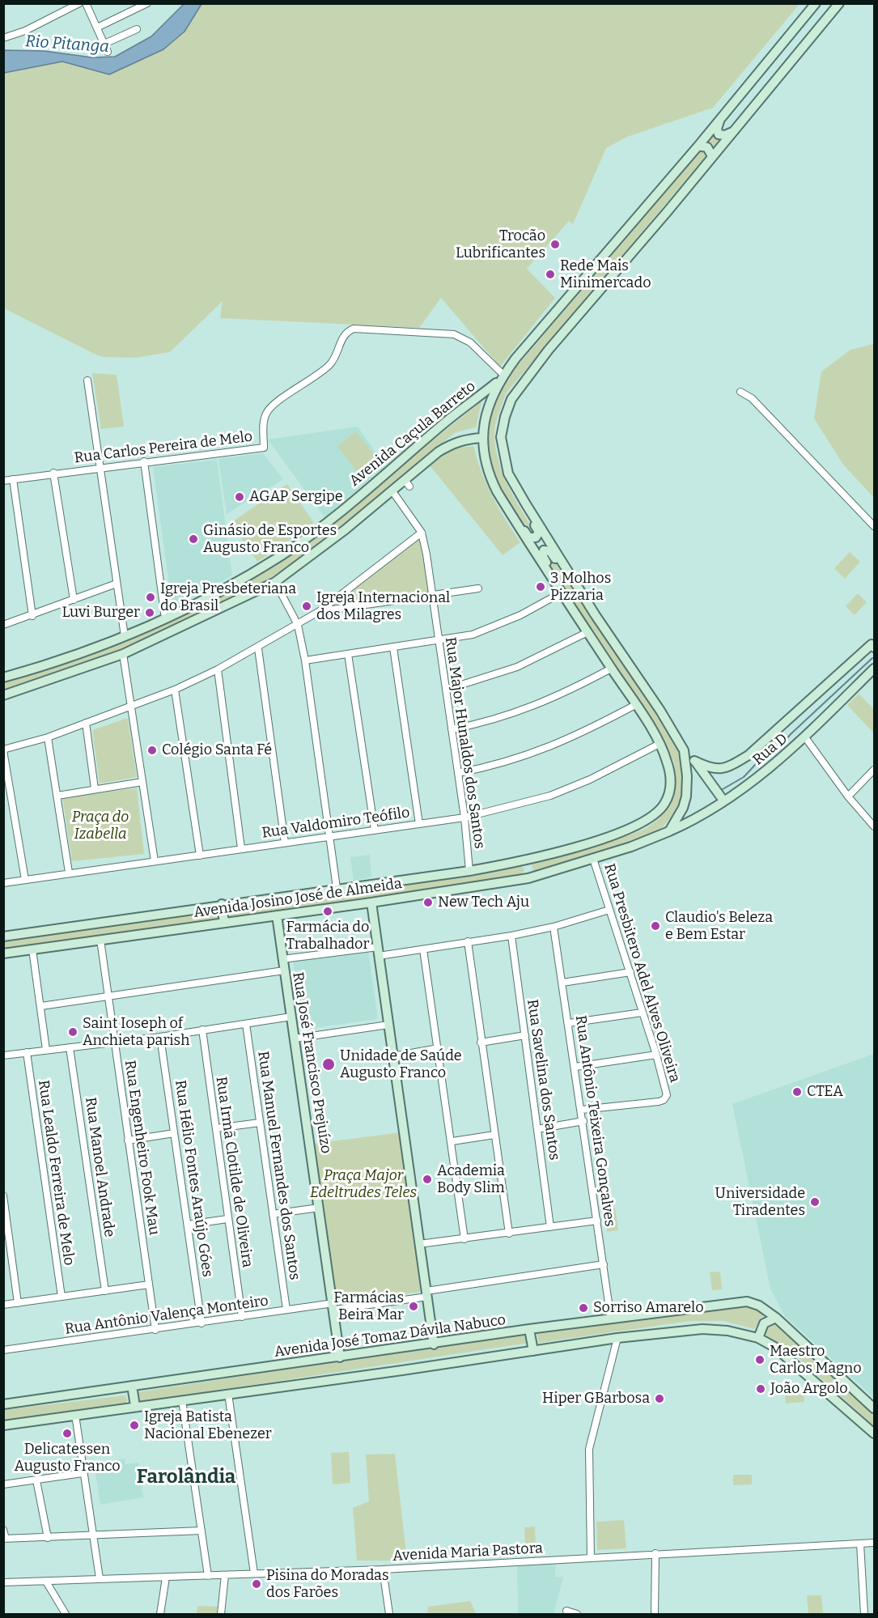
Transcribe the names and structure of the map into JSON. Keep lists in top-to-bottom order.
{
  "streets": {
    "main road": [
      "Avenida Caçula Barreto",
      "Rua D",
      "Avenida Josino José de Almeida",
      "Rua José Francisco Prejuízo",
      "Avenida José Tomaz Dávila Nabuco"
    ],
    "street": [
      "Rua Carlos Pereira de Melo",
      "Rua Major Hunaldos dos Santos",
      "Rua Valdomiro Teófilo",
      "Rua Presbitero Adel Alves Oliveira",
      "Rua Savelina dos Santos",
      "Rua Antônio Teixeira Gonçalves",
      "Rua Engenheiro Fook Mau",
      "Rua Manuel Fernandes dos Santos",
      "Rua Manoel Andrade",
      "Rua Irmã Clotilde de Oliveira",
      "Rua Lealdo Ferreira de Melo",
      "Rua Hélio Fontes Araújo Góes",
      "Rua Antônio Valença Monteiro",
      "Avenida Maria Pastora"
    ]
  },
  "crossings": [
    ["Avenida Caçula Barreto", "Rua Carlos Pereira de Melo"],
    ["Rua Major Hunaldos dos Santos", "Rua Valdomiro Teófilo"],
    ["Rua Major Hunaldos dos Santos", "Avenida Josino José de Almeida"],
    ["Rua D", "Avenida Josino José de Almeida"],
    ["Rua D", "Rua Presbitero Adel Alves Oliveira"],
    ["Rua Valdomiro Teófilo", "Avenida Josino José de Almeida"],
    ["Avenida Josino José de Almeida", "Rua Presbitero Adel Alves Oliveira"],
    ["Avenida Josino José de Almeida", "Rua José Francisco Prejuízo"],
    ["Avenida Josino José de Almeida", "Rua Engenheiro Fook Mau"],
    ["Rua Presbitero Adel Alves Oliveira", "Rua Antônio Teixeira Gonçalves"],
    ["Rua José Francisco Prejuízo", "Rua Antônio Valença Monteiro"],
    ["Rua José Francisco Prejuízo", "Avenida José Tomaz Dávila Nabuco"],
    ["Rua Antônio Teixeira Gonçalves", "Rua Antônio Valença Monteiro"],
    ["Rua Antônio Teixeira Gonçalves", "Avenida José Tomaz Dávila Nabuco"],
    ["Rua Engenheiro Fook Mau", "Rua Antônio Valença Monteiro"],
    ["Rua Manuel Fernandes dos Santos", "Rua Antônio Valença Monteiro"],
    ["Rua Irmã Clotilde de Oliveira", "Rua Antônio Valença Monteiro"],
    ["Rua Hélio Fontes Araújo Góes", "Rua Antônio Valença Monteiro"]
  ],
  "districts": ["Farolândia"],
  "water": ["Rio Pitanga"],
  "parks": ["Praça do Izabella", "Praça Major Edeltrudes Teles"],
  "places": [
    "Trocão Lubrificantes",
    "Rede Mais Minimercado",
    "AGAP Sergipe",
    "Ginásio de Esportes Augusto Franco",
    "3 Molhos Pizzaria",
    "Igreja Presbeteriana do Brasil",
    "Igreja Internacional dos Milagres",
    "Luvi Burger",
    "Colégio Santa Fé",
    "New Tech Aju",
    "Farmácia do Trabalhador",
    "Claudio's Beleza e Bem Estar",
    "Saint Ioseph of Anchieta parish",
    "Unidade de Saúde Augusto Franco",
    "CTEA",
    "Academia Body Slim",
    "Universidade Tiradentes",
    "Farmácias Beira Mar",
    "Sorriso Amarelo",
    "Maestro Carlos Magno",
    "João Argolo",
    "Hiper GBarbosa",
    "Igreja Batista Nacional Ebenezer",
    "Delicatessen Augusto Franco",
    "Pisina do Moradas dos Farões"
  ]
}
